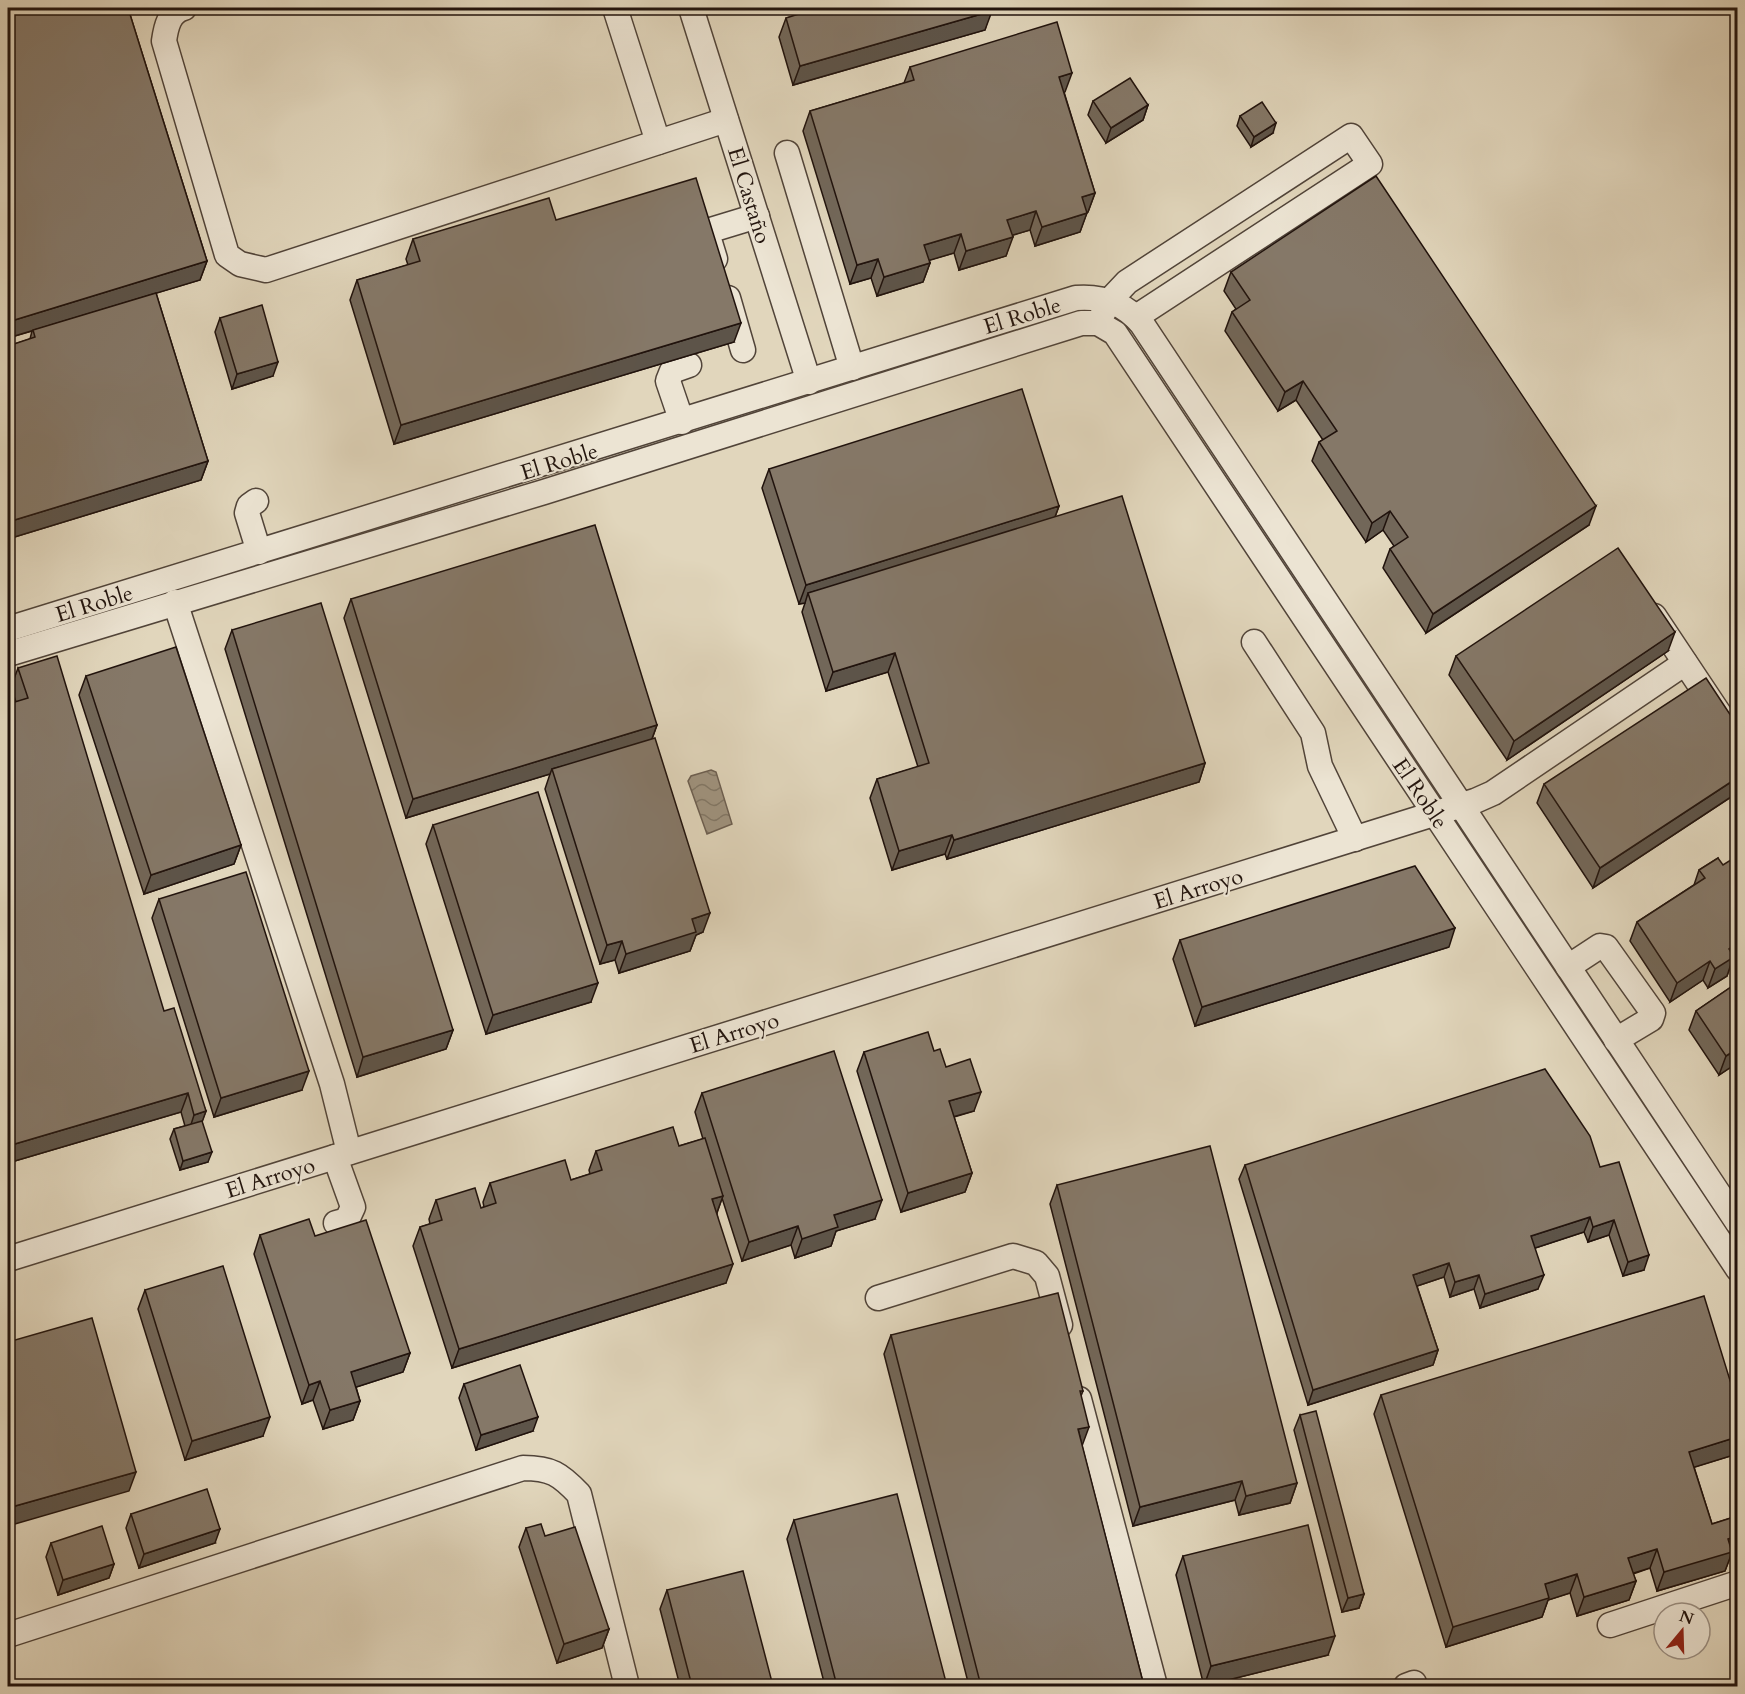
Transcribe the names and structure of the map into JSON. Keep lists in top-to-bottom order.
{
  "streets": {
    "street": ["El Castaño", "El Roble", "El Arroyo"]
  },
  "crossings": [
    ["El Castaño", "El Roble"],
    ["El Roble", "El Arroyo"]
  ],
  "north": "top"
}
